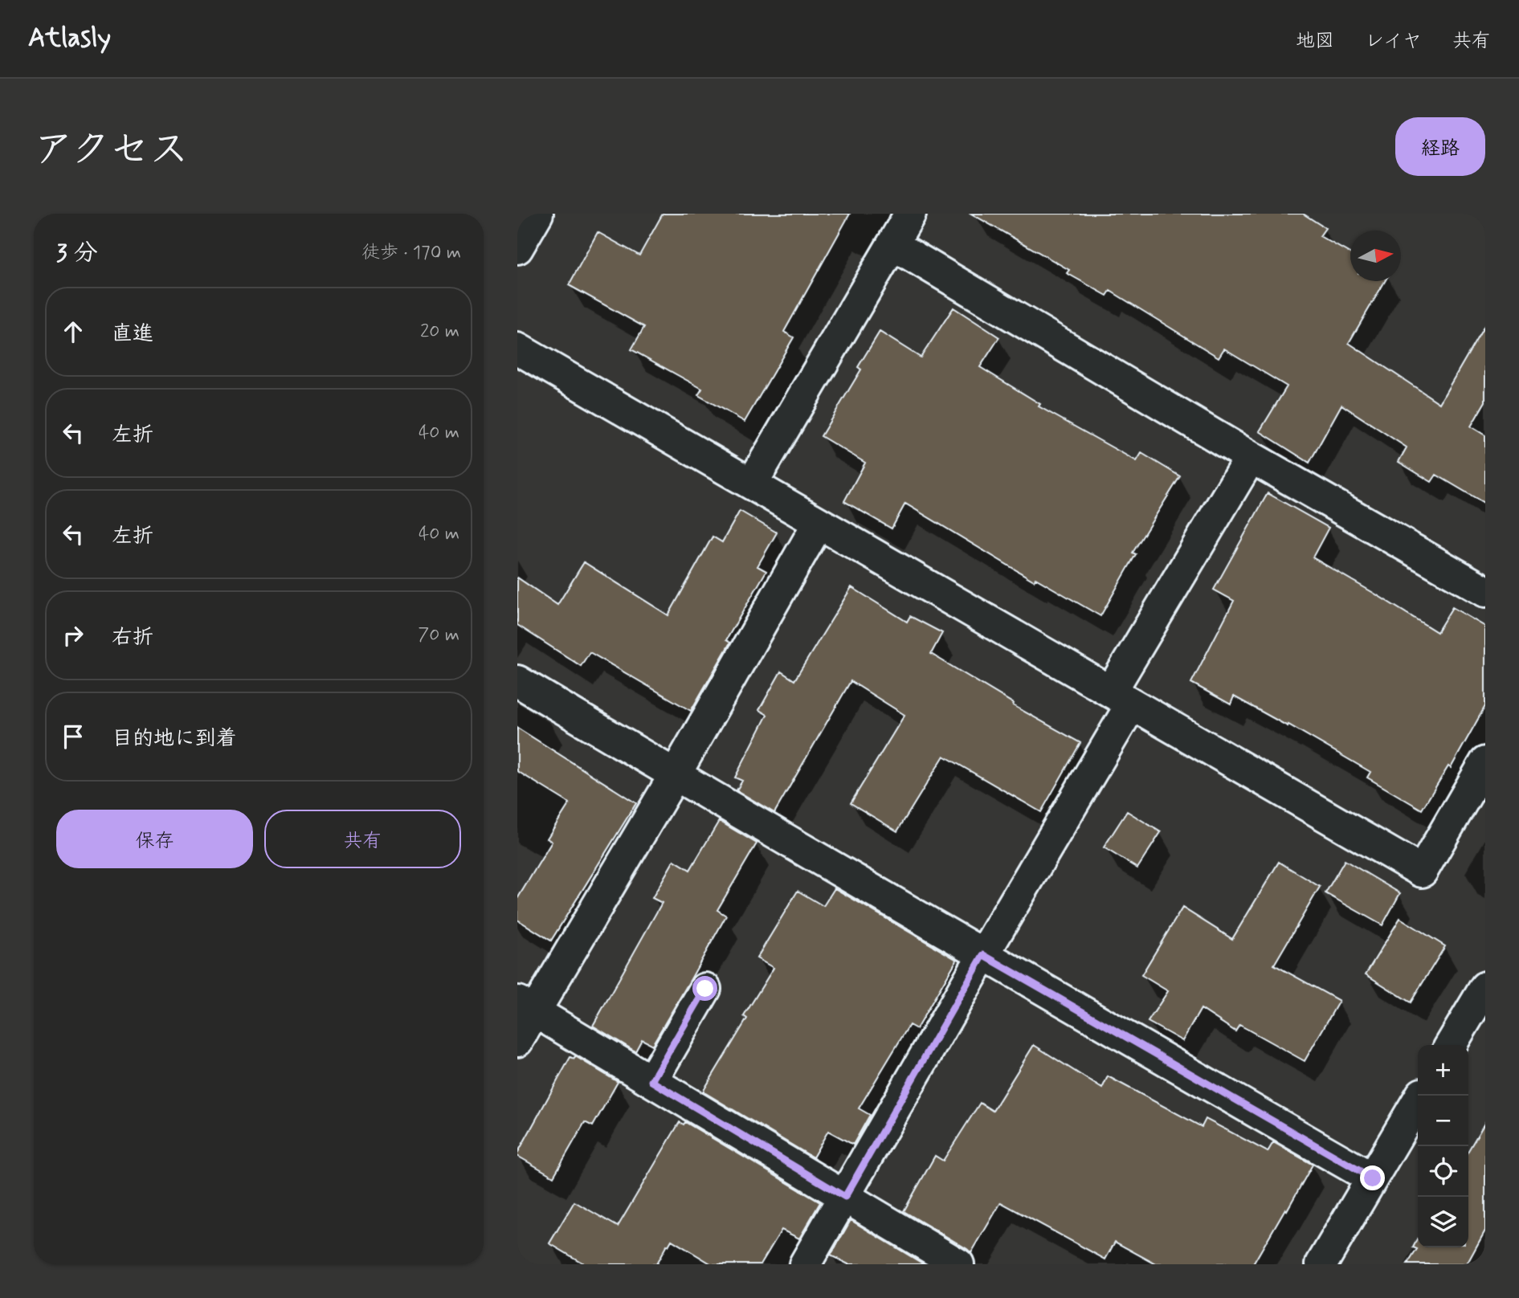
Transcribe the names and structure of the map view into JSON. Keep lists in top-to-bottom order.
{
  "north": "right",
  "page": {
    "header": "Atlasly",
    "nav": ["地図", "レイヤ", "共有"],
    "title": "アクセス",
    "buttons": [
      "経路",
      ["保存", "共有"]
    ],
    "heading": ["3 分", "徒歩 · 170 m"],
    "list": [
      ["直進", "20 m"],
      ["左折", "40 m"],
      ["左折", "40 m"],
      ["右折", "70 m"],
      "目的地に到着"
    ],
    "map_buttons": ["+", "−"]
  }
}
